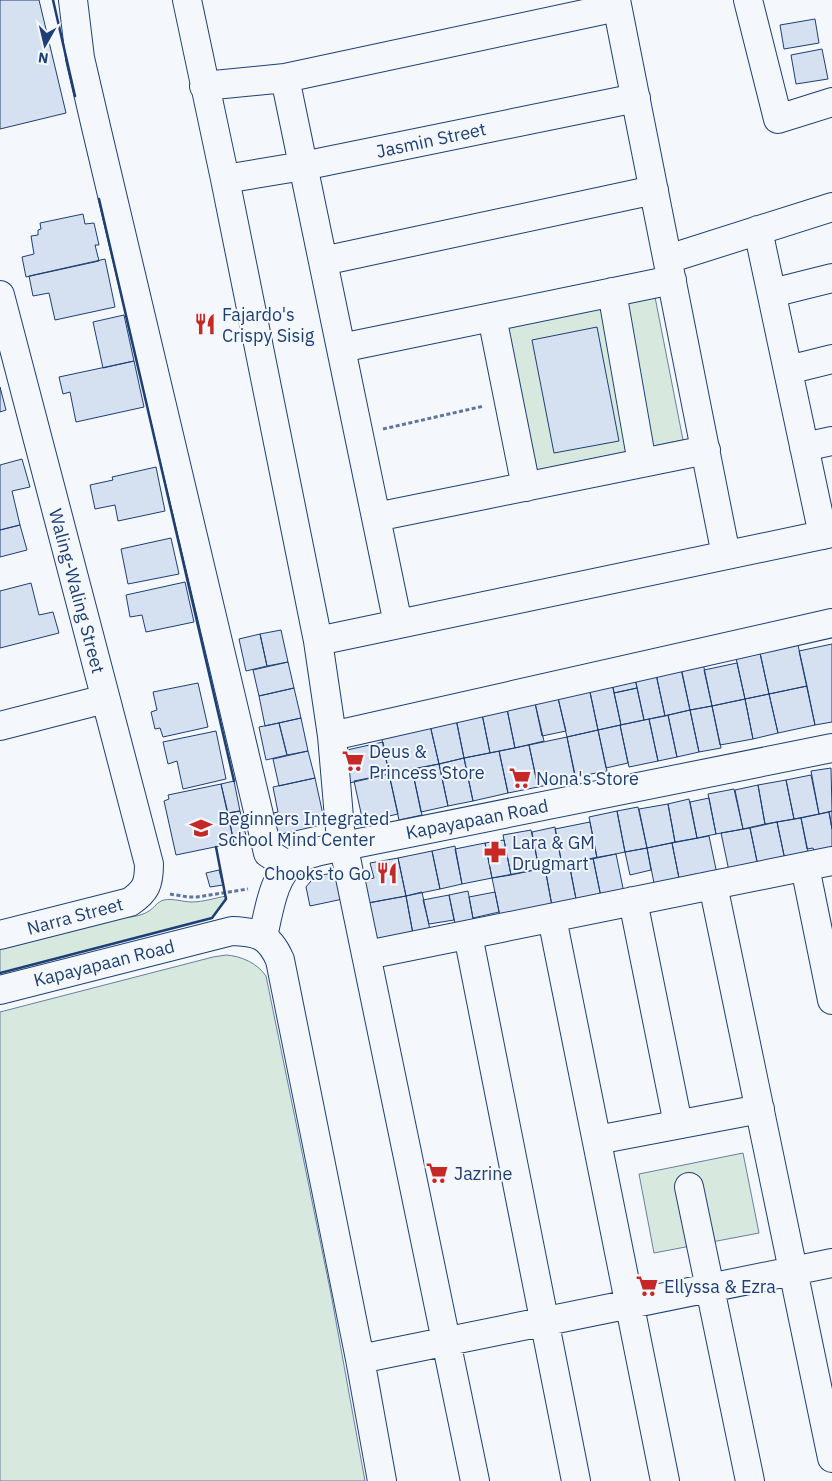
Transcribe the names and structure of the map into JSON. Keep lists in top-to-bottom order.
{
  "streets": {
    "street": [
      "Jasmin Street",
      "Waling-Waling Street",
      "Kapayapaan Road",
      "Narra Street"
    ]
  },
  "crossings": [
    ["Waling-Waling Street", "Narra Street"]
  ],
  "places": {
    "restaurant": ["Fajardo's Crispy Sisig", "Chooks to Go"],
    "supermarket": [
      "Deus & Princess Store",
      "Nona's Store",
      "Jazrine",
      "Ellyssa & Ezra"
    ],
    "school or university": ["Beginners Integrated School Mind Center"],
    "pharmacy": ["Lara & GM Drugmart"]
  },
  "north": "bottom"
}
